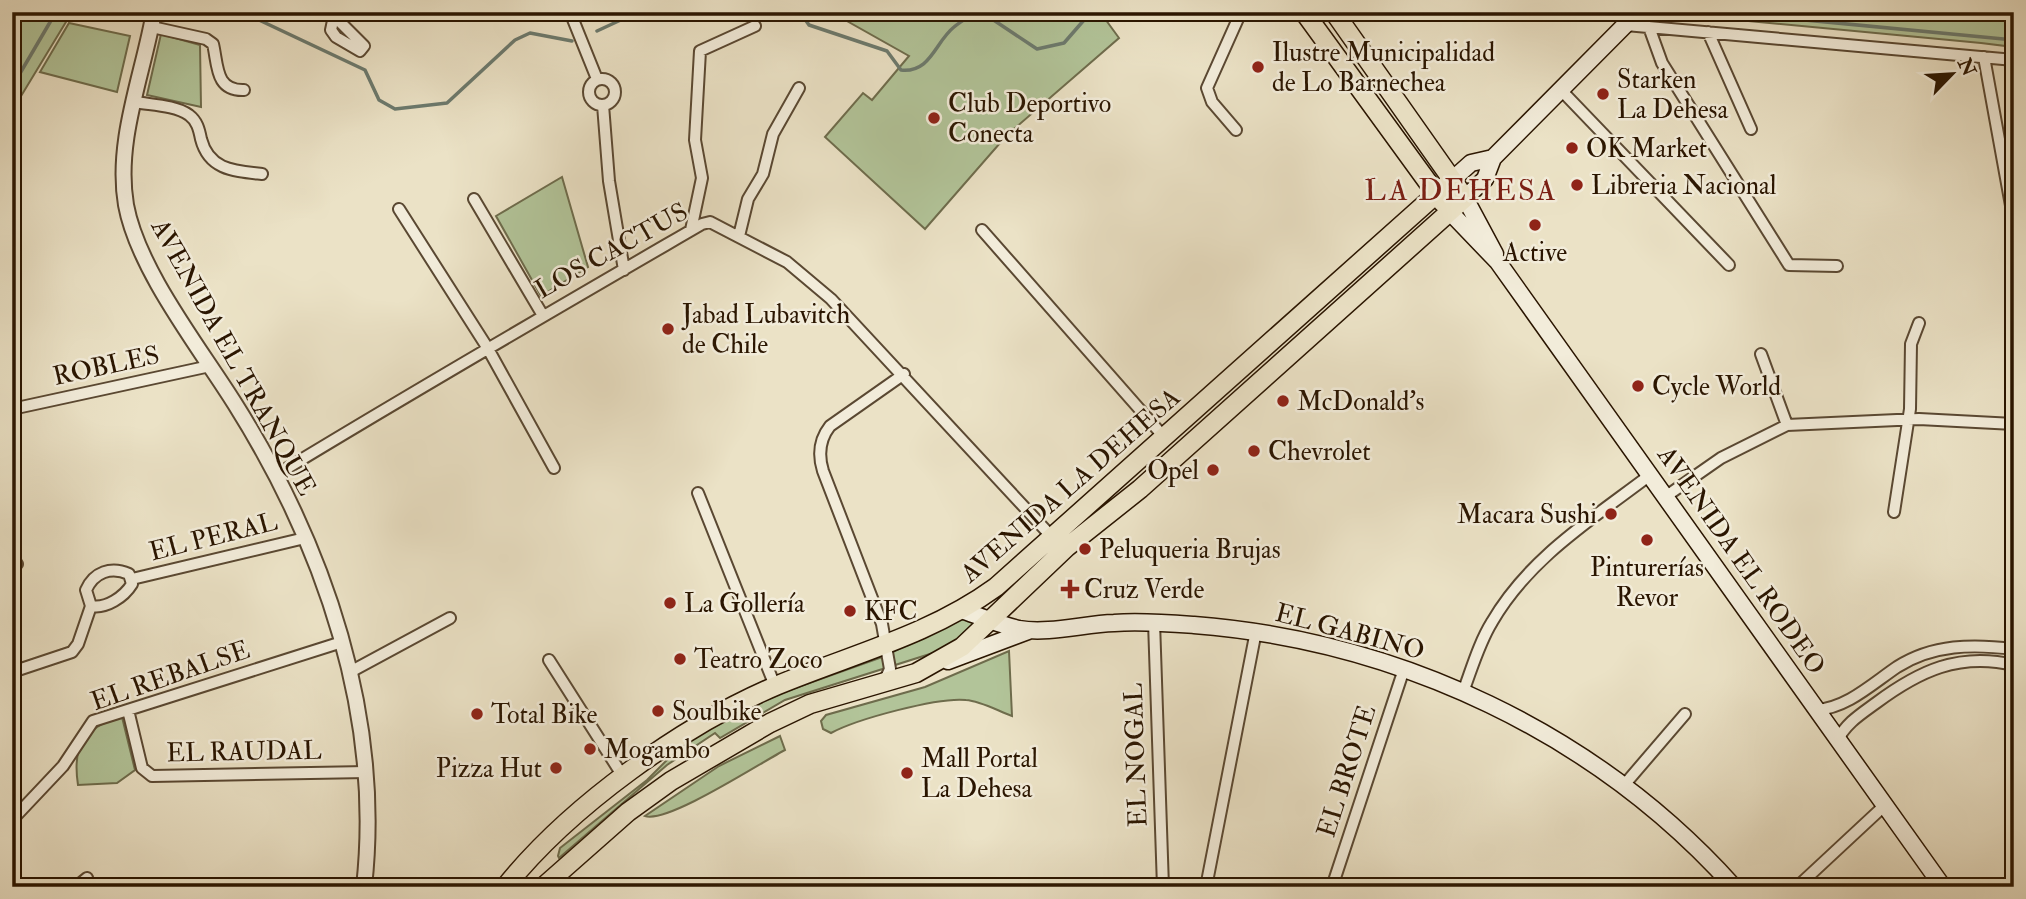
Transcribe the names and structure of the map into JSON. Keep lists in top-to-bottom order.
{
  "streets": {
    "main road": ["AVENIDA LA DEHESA", "AVENIDA EL RODEO", "EL GABINO"],
    "street": [
      "LOS CACTUS",
      "AVENIDA EL TRANQUE",
      "ROBLES",
      "EL PERAL",
      "EL REBALSE",
      "EL RAUDAL",
      "EL NOGAL",
      "EL BROTE"
    ]
  },
  "crossings": [
    ["LOS CACTUS", "AVENIDA EL TRANQUE"],
    ["LOS CACTUS", "AVENIDA LA DEHESA"],
    ["AVENIDA EL TRANQUE", "ROBLES"],
    ["AVENIDA EL TRANQUE", "EL PERAL"],
    ["AVENIDA EL TRANQUE", "EL REBALSE"],
    ["AVENIDA EL TRANQUE", "EL RAUDAL"],
    ["AVENIDA LA DEHESA", "AVENIDA EL RODEO"],
    ["AVENIDA LA DEHESA", "EL GABINO"],
    ["EL GABINO", "EL NOGAL"],
    ["EL GABINO", "EL BROTE"],
    ["EL REBALSE", "EL RAUDAL"]
  ],
  "districts": ["LA DEHESA"],
  "places": {
    "other": [
      "Ilustre Municipalidad de Lo Barnechea",
      "Starken La Dehesa",
      "Club Deportivo Conecta",
      "OK Market",
      "Libreria Nacional",
      "Active",
      "Jabad Lubavitch de Chile",
      "Cycle World",
      "McDonald's",
      "Chevrolet",
      "Opel",
      "Macara Sushi",
      "Pinturerías Revor",
      "Peluqueria Brujas",
      "La Gollería",
      "KFC",
      "Teatro Zoco",
      "Soulbike",
      "Total Bike",
      "Mogambo",
      "Pizza Hut",
      "Mall Portal La Dehesa"
    ],
    "health": ["Cruz Verde"]
  },
  "north": "top right"
}
